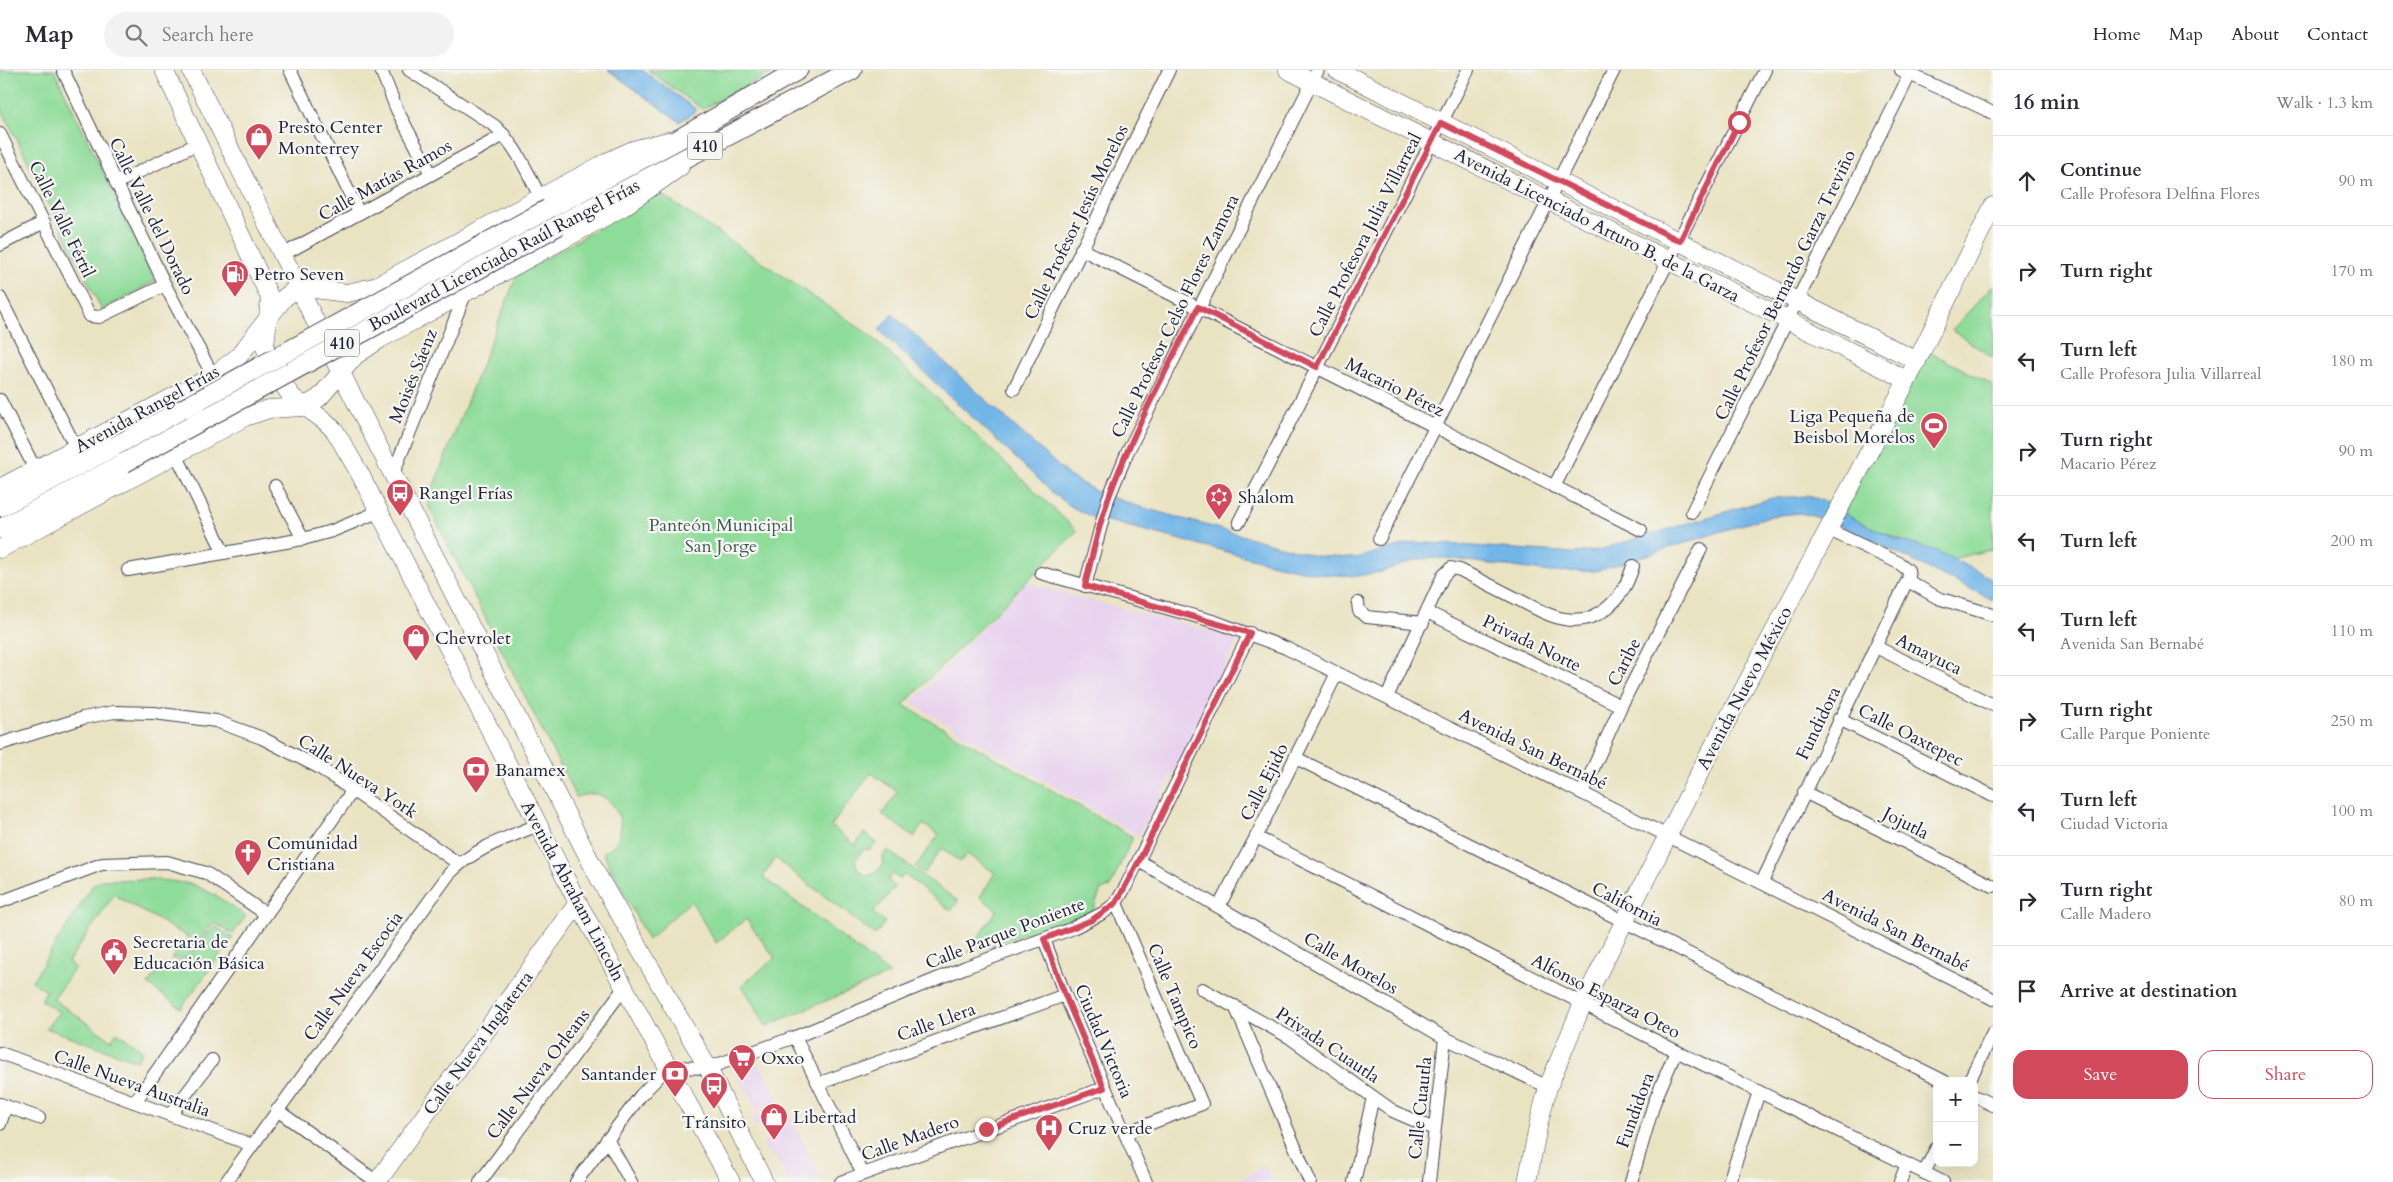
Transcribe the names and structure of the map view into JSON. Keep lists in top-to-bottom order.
{
  "streets": {
    "main road": [
      "410",
      "Avenida Licenciado Arturo B. de la Garza",
      "Boulevard Licenciado Raúl Rangel Frías",
      "Avenida Rangel Frías",
      "Avenida Nuevo México",
      "Avenida Abraham Lincoln",
      "Calle Nueva Inglaterra"
    ],
    "street": [
      "Calle Matías Ramos",
      "Calle Valle del Dorado",
      "Calle Valle Fértil",
      "Calle Profesor Jesús Morelos",
      "Calle Profesora Julia Villarreal",
      "Calle Profesor Bernardo Garza Treviño",
      "Calle Profesor Celso Flores Zamora",
      "Moisés Sáenz",
      "Macario Pérez",
      "Privada Norte",
      "Amayuca",
      "Caribe",
      "Fundidora",
      "Calle Oaxtepec",
      "Avenida San Bernabé",
      "Calle Nueva York",
      "Calle Ejido",
      "Jojutla",
      "California",
      "Calle Parque Poniente",
      "Calle Morelos",
      "Calle Nueva Escocia",
      "Calle Tampico",
      "Alfonso Esparza Oteo",
      "Calle Llera",
      "Ciudad Victoria",
      "Privada Cuautla",
      "Calle Nueva Orleans",
      "Calle Nueva Australia",
      "Calle Cuautla",
      "Calle Madero"
    ]
  },
  "crossings": [
    ["Calle Valle del Dorado", "Calle Valle Fértil"],
    ["Calle Valle del Dorado", "Avenida Rangel Frías"],
    ["Calle Profesor Jesús Morelos", "Macario Pérez"],
    ["Avenida Licenciado Arturo B. de la Garza", "Calle Profesora Julia Villarreal"],
    ["Avenida Licenciado Arturo B. de la Garza", "Calle Profesor Bernardo Garza Treviño"],
    ["Avenida Licenciado Arturo B. de la Garza", "Calle Profesor Celso Flores Zamora"],
    ["Avenida Licenciado Arturo B. de la Garza", "Avenida Nuevo México"],
    ["Calle Profesora Julia Villarreal", "Macario Pérez"],
    ["Calle Profesor Celso Flores Zamora", "Macario Pérez"],
    ["Calle Profesor Celso Flores Zamora", "Avenida San Bernabé"],
    ["Avenida Rangel Frías", "Avenida Abraham Lincoln"],
    ["Privada Norte", "Caribe"],
    ["Amayuca", "Fundidora"],
    ["Caribe", "Avenida San Bernabé"],
    ["Avenida Nuevo México", "Avenida San Bernabé"],
    ["Avenida Nuevo México", "California"],
    ["Avenida Nuevo México", "Calle Morelos"],
    ["Avenida Nuevo México", "Alfonso Esparza Oteo"],
    ["Fundidora", "Calle Oaxtepec"],
    ["Fundidora", "Avenida San Bernabé"],
    ["Fundidora", "Jojutla"],
    ["Fundidora", "Alfonso Esparza Oteo"],
    ["Avenida San Bernabé", "Calle Ejido"],
    ["Avenida San Bernabé", "Calle Parque Poniente"],
    ["Calle Nueva York", "Calle Nueva Escocia"],
    ["Calle Ejido", "California"],
    ["Calle Ejido", "Calle Morelos"],
    ["Calle Ejido", "Alfonso Esparza Oteo"],
    ["Avenida Abraham Lincoln", "Calle Nueva Escocia"],
    ["Avenida Abraham Lincoln", "Calle Nueva Inglaterra"],
    ["Avenida Abraham Lincoln", "Calle Nueva Orleans"],
    ["Calle Parque Poniente", "Calle Morelos"],
    ["Calle Parque Poniente", "Calle Tampico"],
    ["Calle Parque Poniente", "Ciudad Victoria"],
    ["Calle Morelos", "Calle Cuautla"],
    ["Calle Nueva Escocia", "Calle Nueva Australia"],
    ["Calle Tampico", "Ciudad Victoria"],
    ["Calle Llera", "Ciudad Victoria"],
    ["Ciudad Victoria", "Calle Madero"],
    ["Privada Cuautla", "Calle Cuautla"]
  ],
  "parks": ["Panteón Municipal San Jorge"],
  "places": {
    "shop": ["Presto Center Monterrey", "Chevrolet", "Libertad"],
    "fuel station": ["Petro Seven"],
    "sports": ["Liga Pequeña de Beisbol Morelos"],
    "bus stop": ["Rangel Frías", "Tránsito"],
    "synagogue": ["Shalom"],
    "bank": ["Banamex", "Santander"],
    "church": ["Comunidad Cristiana"],
    "public building": ["Secretaria de Educación Básica"],
    "supermarket": ["Oxxo"],
    "hospital": ["Cruz verde"]
  },
  "page": {
    "header": "Map",
    "search": "Search here",
    "nav": [
      "Home",
      "Map",
      "About",
      "Contact"
    ],
    "heading": ["16 min", "Walk · 1.3 km"],
    "list": [
      ["Continue", "Calle Profesora Delfina Flores", "90 m"],
      ["Turn right", "170 m"],
      ["Turn left", "Calle Profesora Julia Villarreal", "180 m"],
      ["Turn right", "Macario Pérez", "90 m"],
      ["Turn left", "200 m"],
      ["Turn left", "Avenida San Bernabé", "110 m"],
      ["Turn right", "Calle Parque Poniente", "250 m"],
      ["Turn left", "Ciudad Victoria", "100 m"],
      ["Turn right", "Calle Madero", "80 m"],
      "Arrive at destination"
    ],
    "buttons": ["Save", "Share"],
    "map_buttons": ["+", "−"]
  }
}
